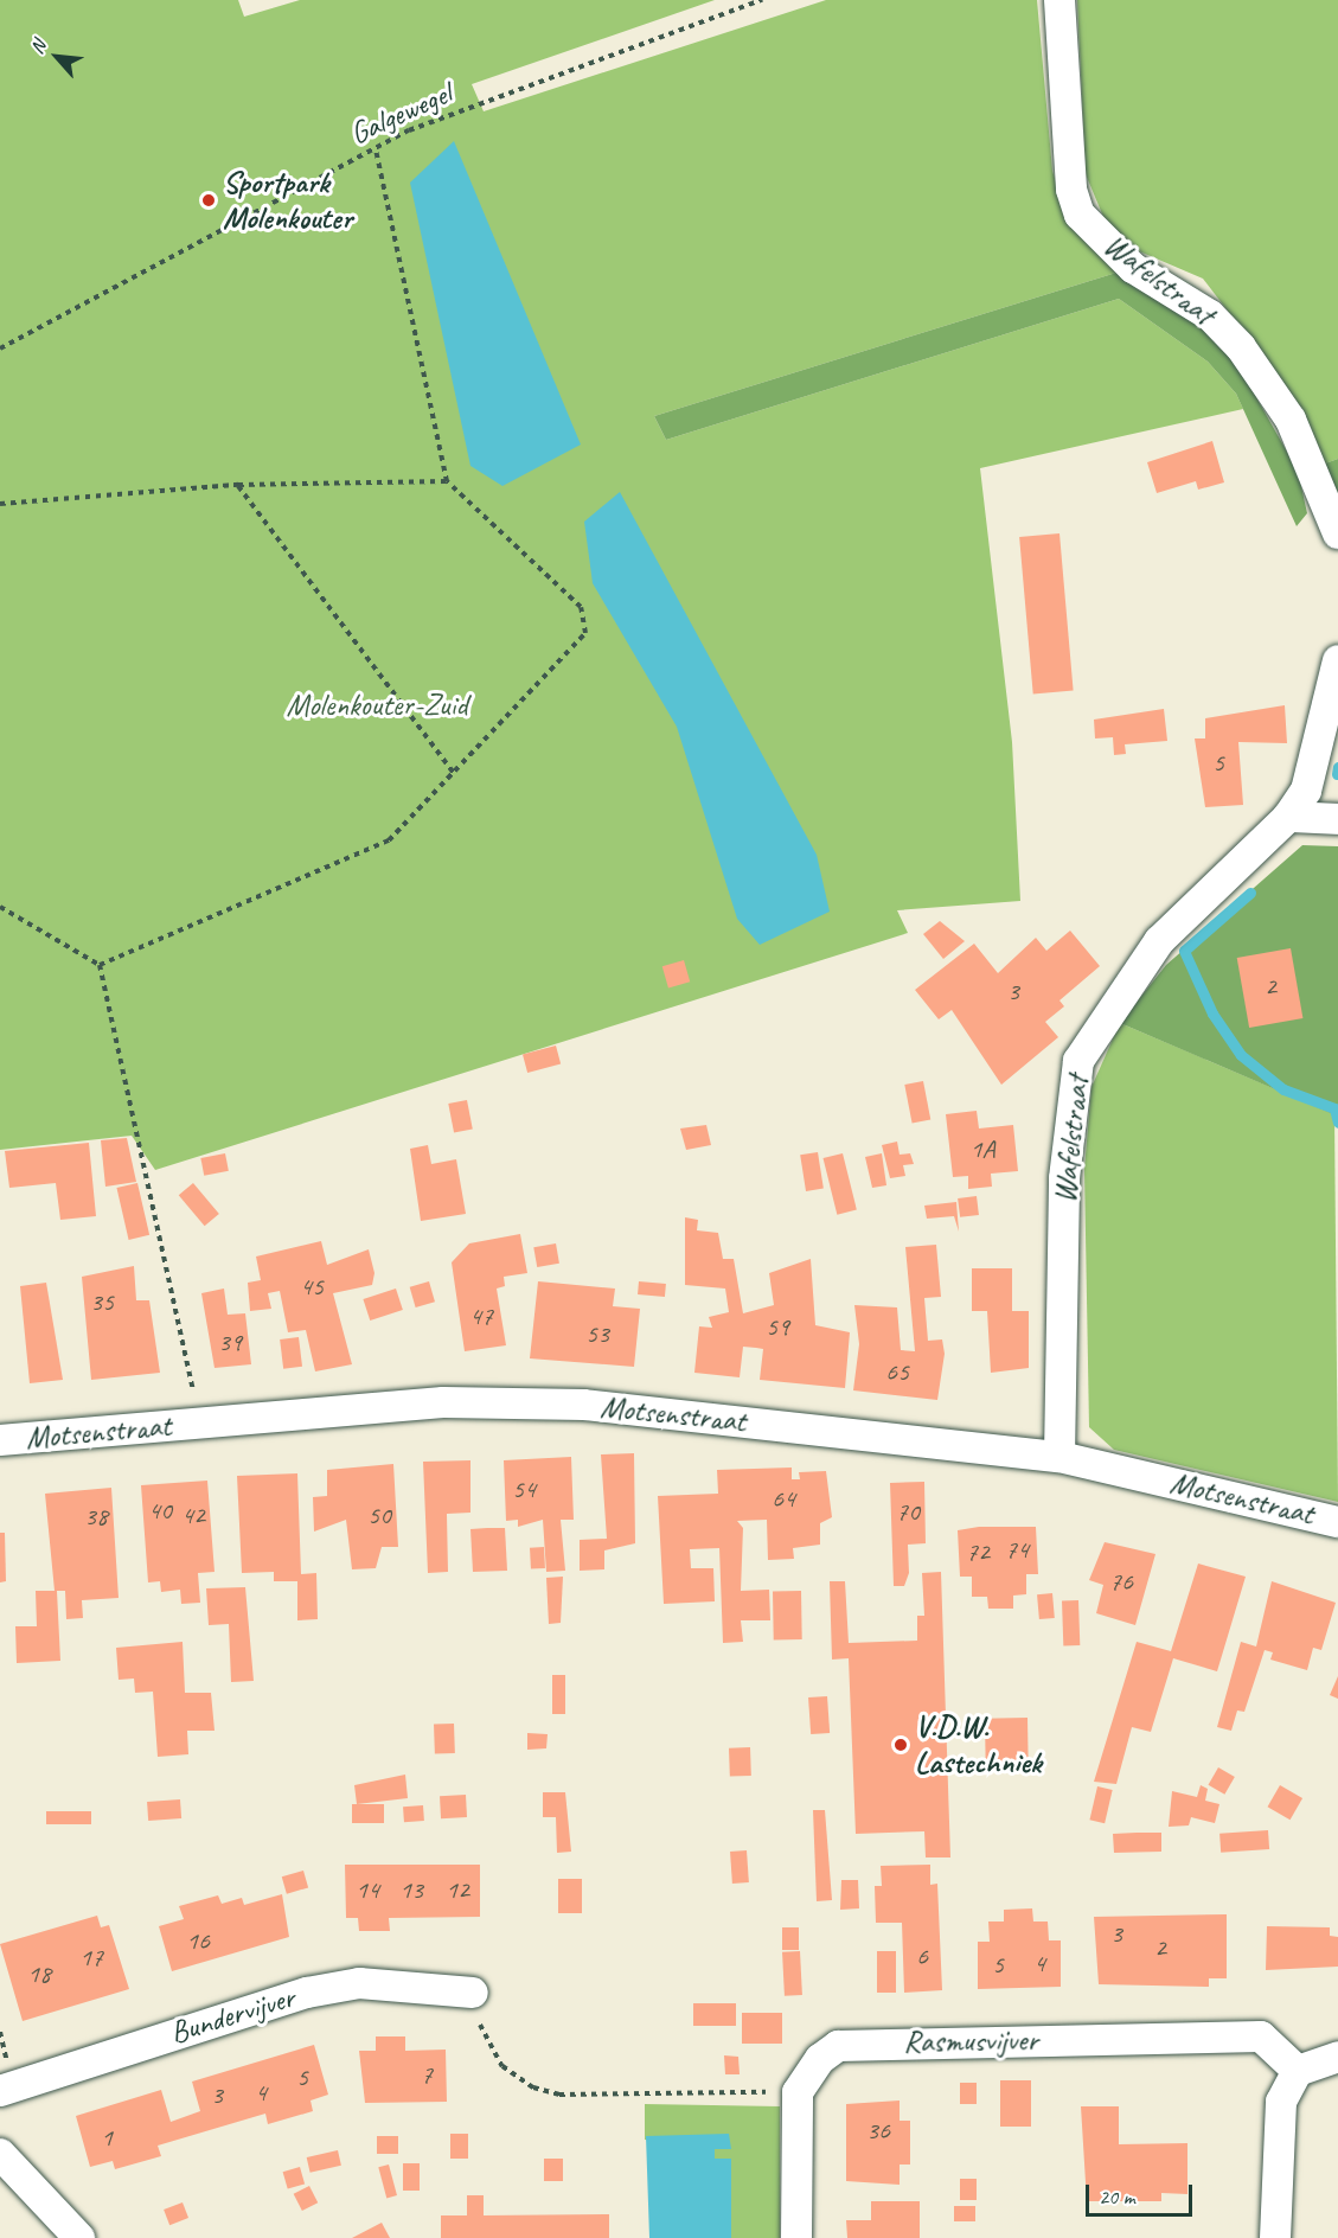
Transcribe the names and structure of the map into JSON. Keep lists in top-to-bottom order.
{
  "streets": {
    "street": [
      "Wafelstraat",
      "Motsenstraat",
      "Bundervijver",
      "Rasmusvijver"
    ],
    "path": ["Galgewegel"]
  },
  "crossings": [
    ["Wafelstraat", "Motsenstraat"]
  ],
  "parks": ["Molenkouter-Zuid"],
  "places": ["Sportpark Molenkouter", "V.D.W. Lastechniek"],
  "house_numbers": [
    "5",
    "2",
    "3",
    "1A",
    "45",
    "35",
    "47",
    "59",
    "53",
    "39",
    "65",
    "54",
    "64",
    "40",
    "70",
    "42",
    "50",
    "38",
    "74",
    "72",
    "76",
    "14",
    "13",
    "12",
    "3",
    "16",
    "2",
    "6",
    "17",
    "4",
    "5",
    "18",
    "7",
    "5",
    "4",
    "3",
    "36",
    "1"
  ],
  "scale_bar": "20 m",
  "north": "top left"
}
